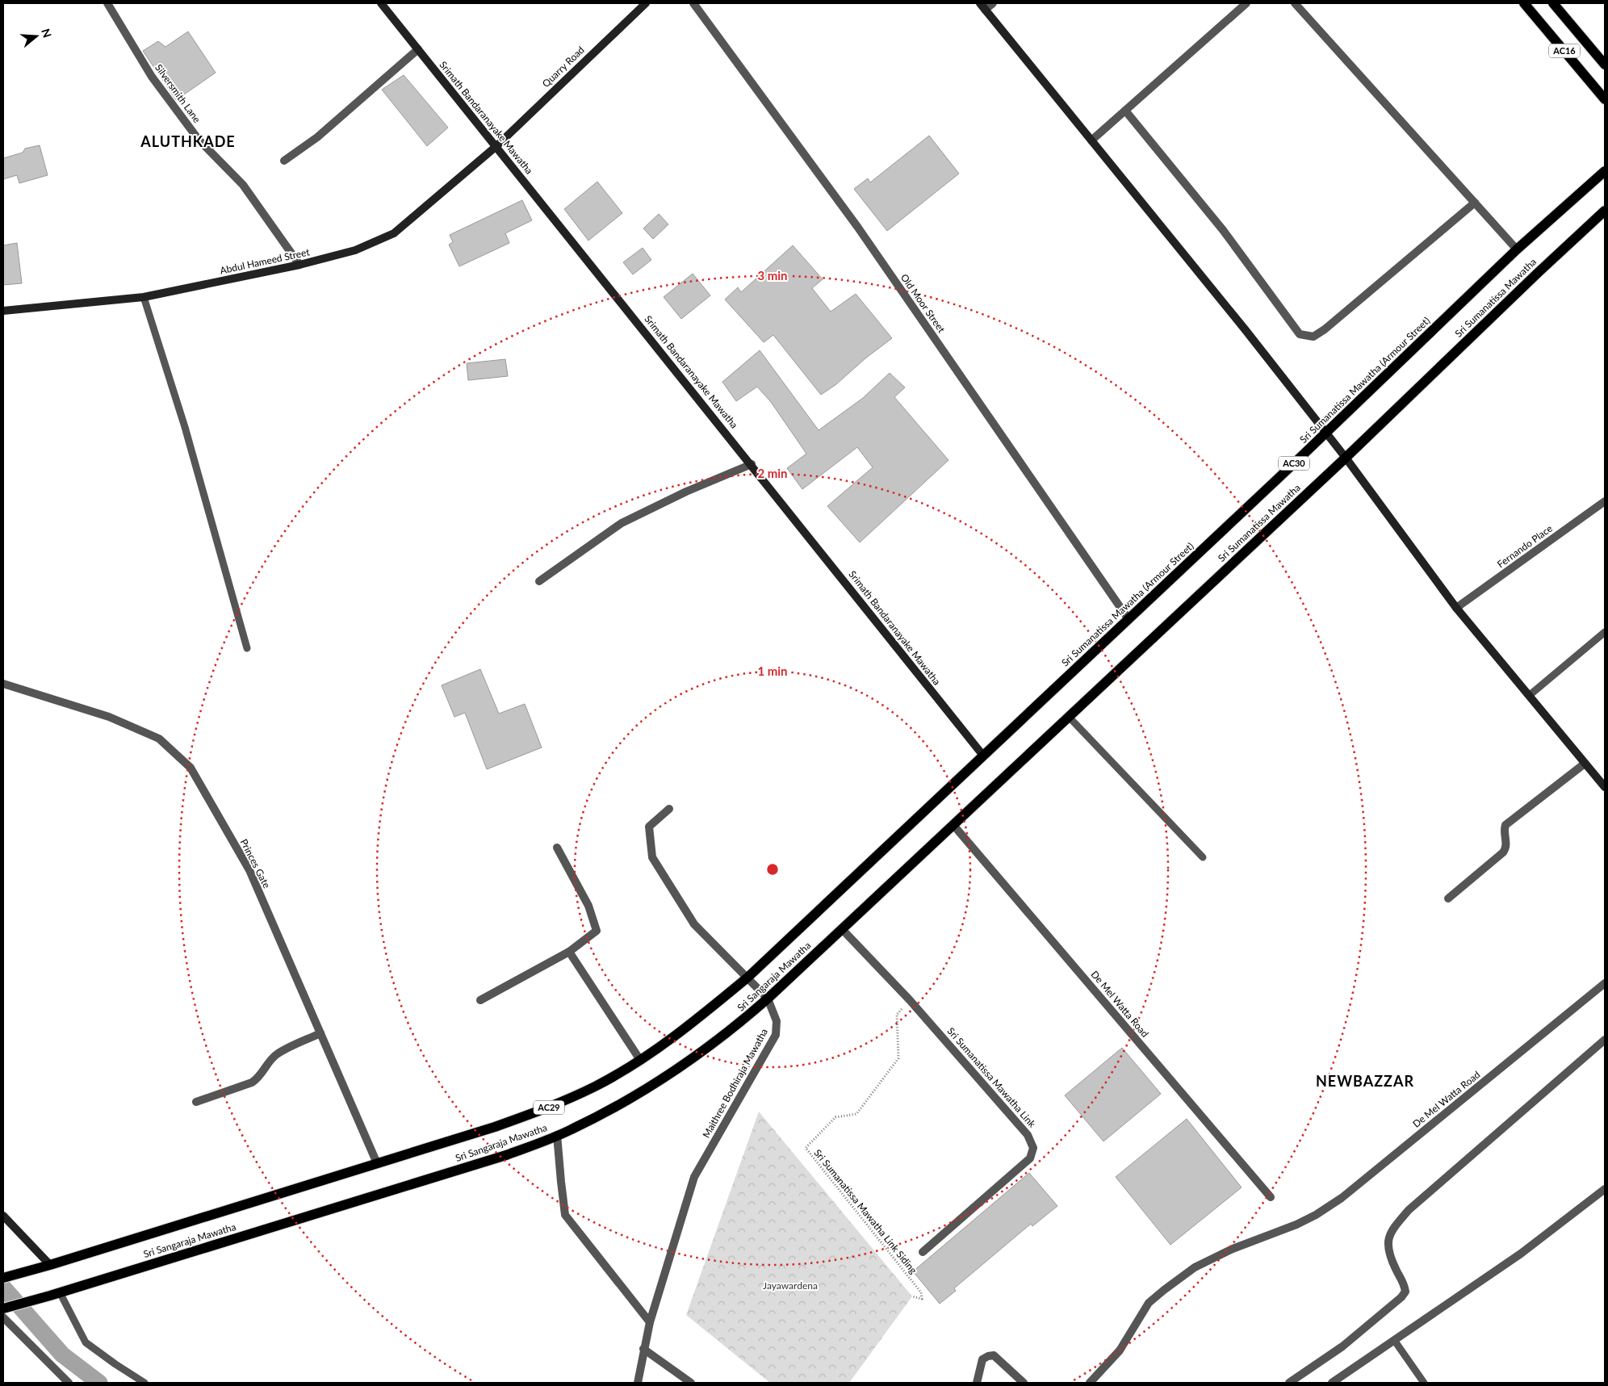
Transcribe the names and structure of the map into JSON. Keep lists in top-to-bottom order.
{
  "streets": {
    "main road": [
      "AC16",
      "Sri Sumanatissa Mawatha",
      "Sri Sumanatissa Mawatha (Armour Street)",
      "AC30",
      "Sri Sangaraja Mawatha",
      "AC29"
    ],
    "street": [
      "Quarry Road",
      "Silversmith Lane",
      "Srimath Bandaranayake Mawatha",
      "Abdul Hameed Street",
      "Old Moor Street",
      "Fernando Place",
      "Princes Gate",
      "De Mel Watta Road",
      "Sri Sumanatissa Mawatha Link",
      "Maithree Bodhiraja Mawatha"
    ],
    "path": ["Sri Sumanatissa Mawatha Link Siding"]
  },
  "crossings": [
    ["Quarry Road", "Srimath Bandaranayake Mawatha"],
    ["Quarry Road", "Abdul Hameed Street"],
    ["Silversmith Lane", "Abdul Hameed Street"],
    ["Srimath Bandaranayake Mawatha", "Abdul Hameed Street"],
    ["Srimath Bandaranayake Mawatha", "Sri Sumanatissa Mawatha (Armour Street)"],
    ["Srimath Bandaranayake Mawatha", "Sri Sangaraja Mawatha"],
    ["Sri Sumanatissa Mawatha", "Sri Sangaraja Mawatha"],
    ["Old Moor Street", "Sri Sumanatissa Mawatha (Armour Street)"],
    ["Sri Sumanatissa Mawatha (Armour Street)", "Sri Sangaraja Mawatha"],
    ["Princes Gate", "Sri Sangaraja Mawatha"],
    ["Sri Sangaraja Mawatha", "De Mel Watta Road"],
    ["Sri Sangaraja Mawatha", "Sri Sumanatissa Mawatha Link"],
    ["Sri Sangaraja Mawatha", "Maithree Bodhiraja Mawatha"],
    ["Sri Sumanatissa Mawatha Link", "Sri Sumanatissa Mawatha Link Siding"]
  ],
  "districts": ["ALUTHKADE", "NEWBAZZAR"],
  "parks": ["Jayawardena"],
  "north": "right",
  "rings": ["3 min", "2 min", "1 min"]
}
